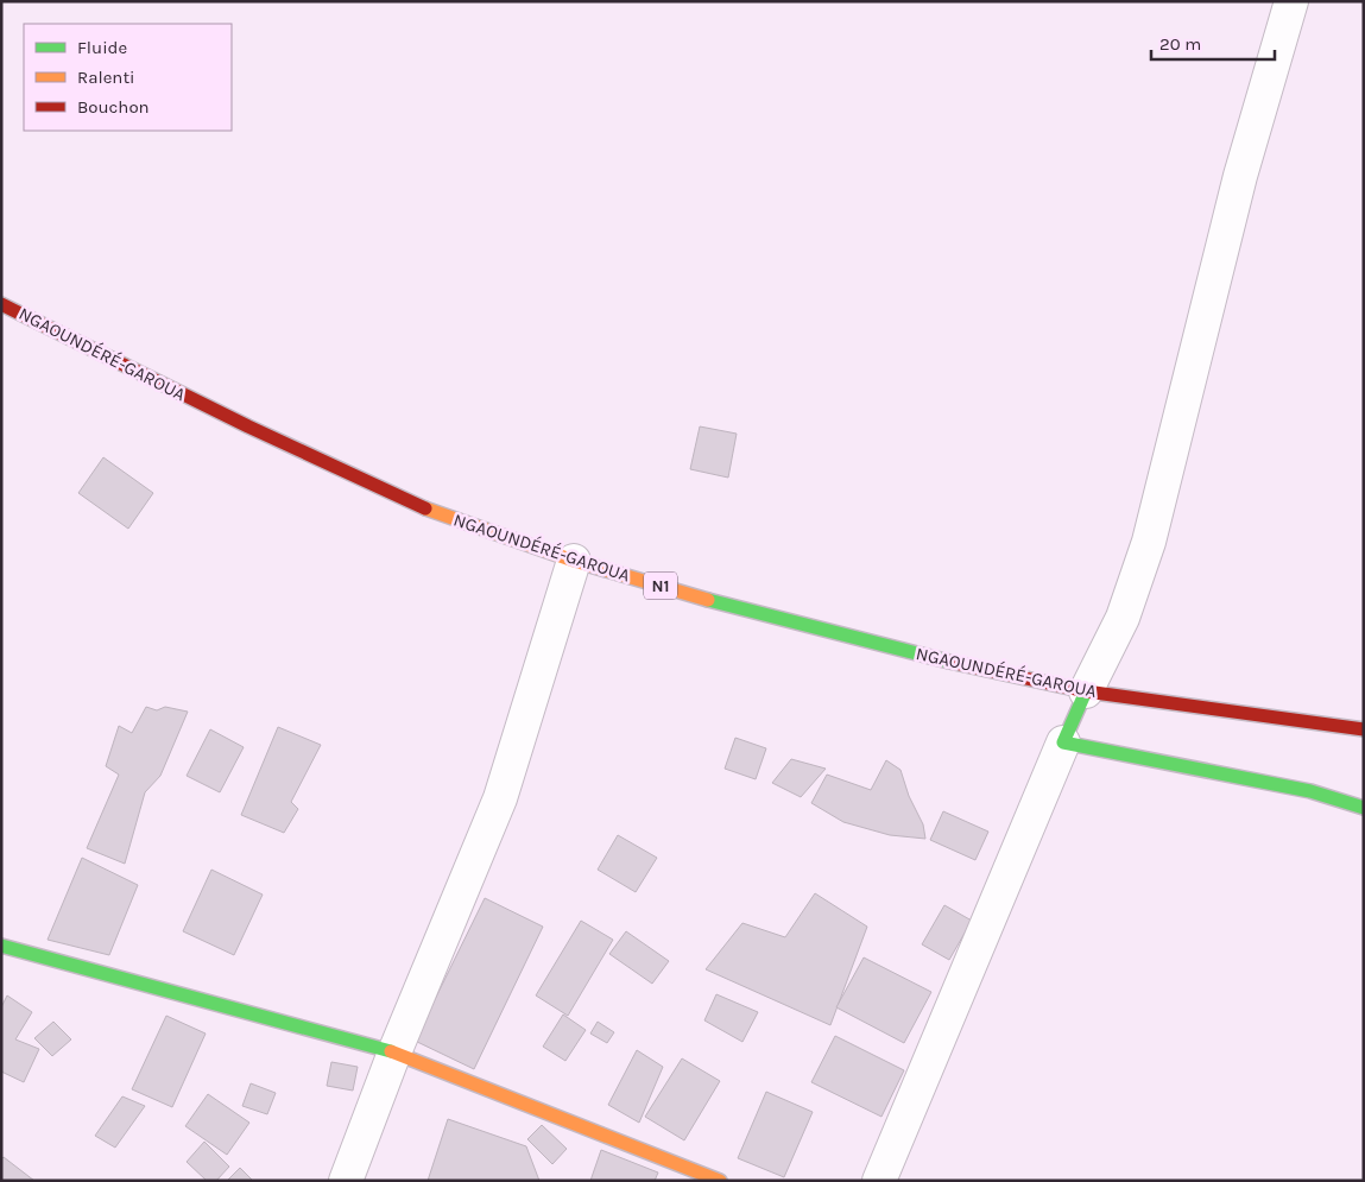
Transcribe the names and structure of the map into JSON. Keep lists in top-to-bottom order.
{
  "streets": {
    "main road": ["NGAOUNDÉRÉ-GAROUA", "N1"]
  },
  "legend": ["Fluide", "Ralenti", "Bouchon"],
  "scale_bar": "20 m"
}
